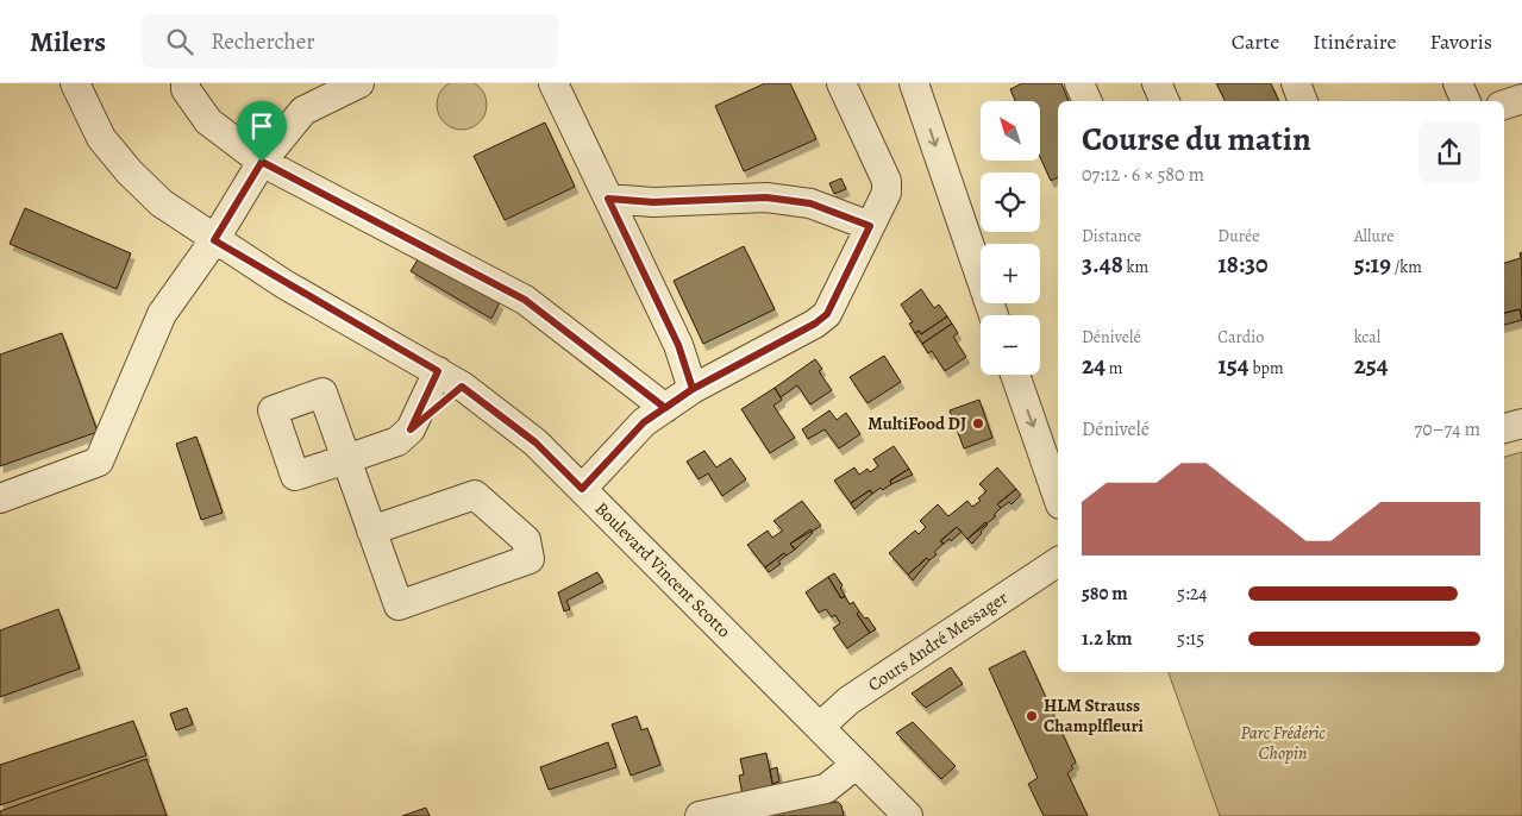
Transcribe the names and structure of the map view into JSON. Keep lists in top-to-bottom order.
{
  "streets": {
    "street": ["Boulevard Vincent Scotto", "Cours André Messager"]
  },
  "crossings": [
    ["Boulevard Vincent Scotto", "Cours André Messager"]
  ],
  "parks": ["Parc Frédéric Chopin"],
  "places": ["MultiFood DJ", "HLM Strauss Champlfleuri"],
  "north": "top left",
  "page": {
    "header": "Milers",
    "search": "Rechercher",
    "nav": ["Carte", "Itinéraire", "Favoris"],
    "map_buttons": ["+", "−"],
    "heading": ["Course du matin", "07:12 · 6 × 580 m"],
    "stats": [
      ["Distance", "3.48 km"],
      ["Durée", "18:30"],
      ["Allure", "5:19 /km"],
      ["Dénivelé", "24 m"],
      ["Cardio", "154 bpm"],
      ["kcal", "254"]
    ],
    "chart": ["Dénivelé", "70–74 m"],
    "list": [
      {
        "name": "580 m",
        "note": "5:24"
      },
      {
        "name": "1.2 km",
        "note": "5:15"
      }
    ]
  }
}
